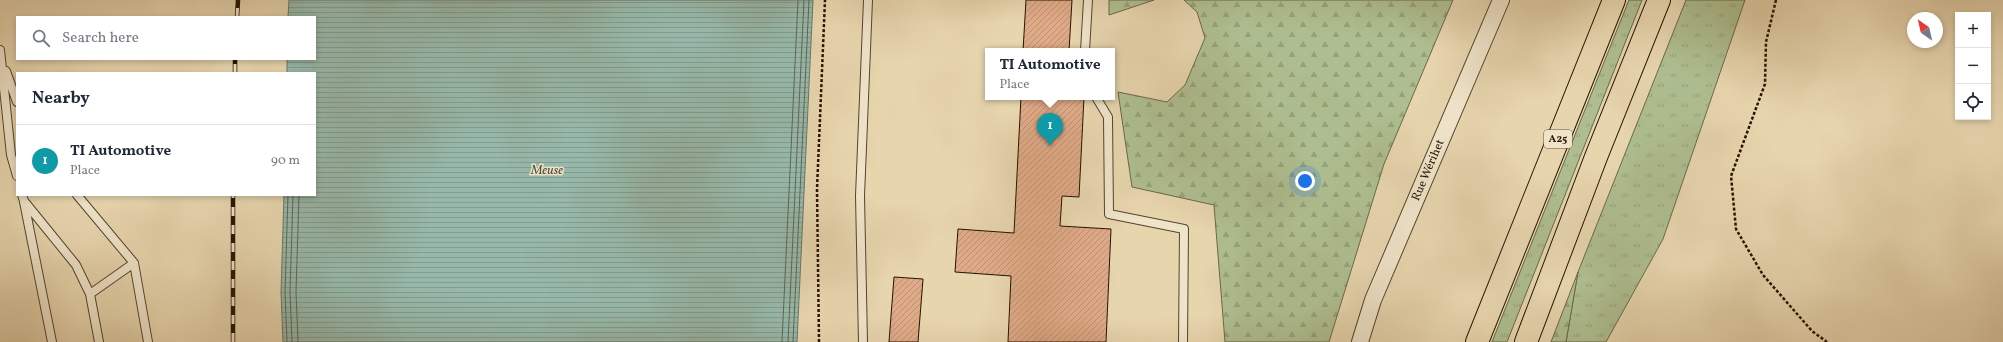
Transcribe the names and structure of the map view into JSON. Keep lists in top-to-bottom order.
{
  "streets": {
    "highway": ["A25"],
    "street": ["Rue Wérihet"]
  },
  "water": ["Meuse"],
  "north": "top left",
  "page": {
    "map_buttons": ["+", "−"],
    "search": "Search here",
    "popup": ["TI Automotive", "Place"],
    "heading": "Nearby",
    "pins": "1",
    "list": [
      {
        "mark": "1",
        "name": "TI Automotive",
        "note": "Place",
        "value": "90 m"
      }
    ]
  }
}
